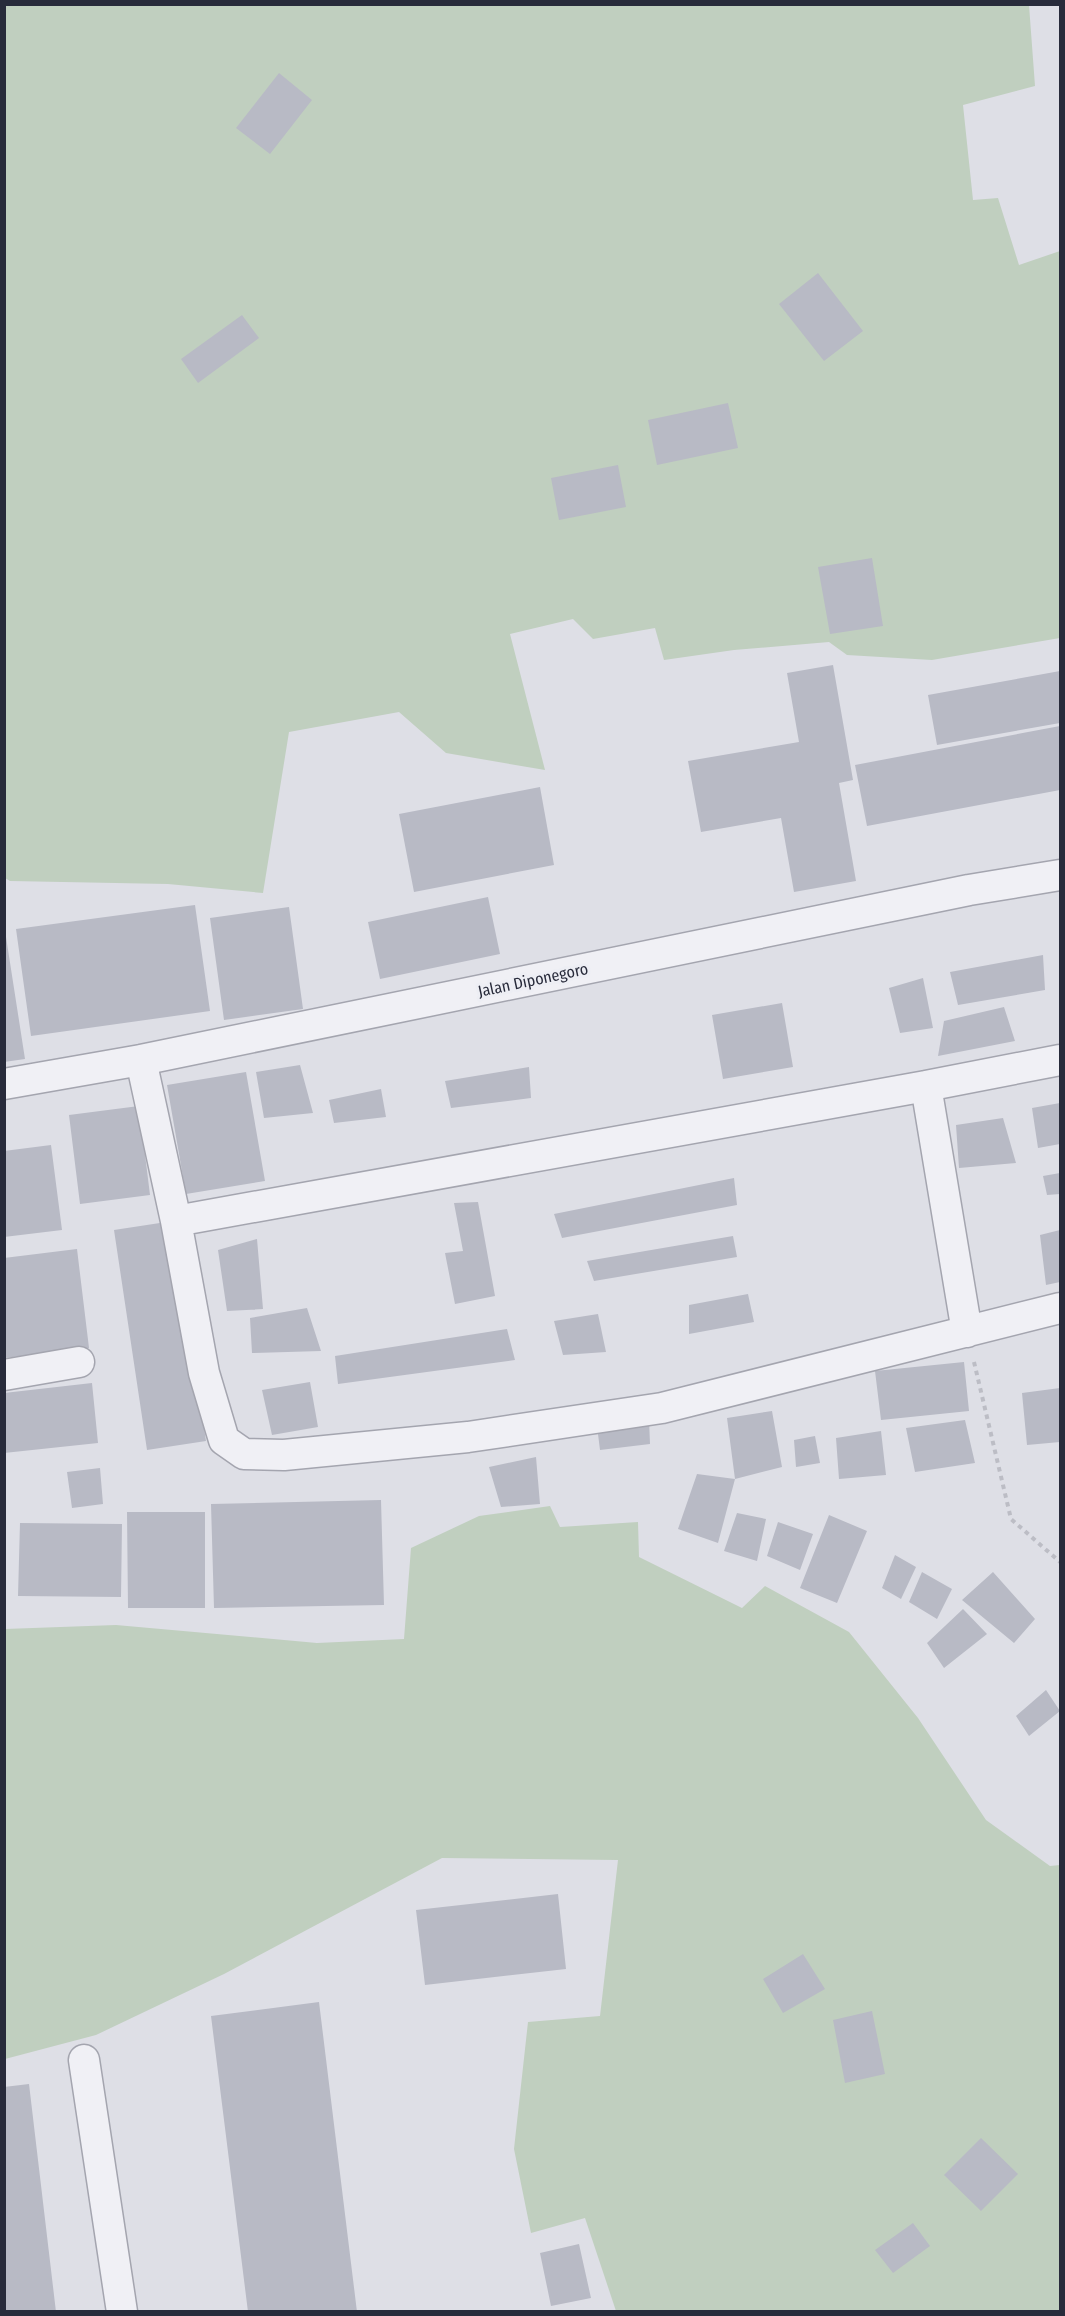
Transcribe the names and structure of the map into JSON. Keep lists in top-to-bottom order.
{
  "streets": {
    "street": ["Jalan Diponegoro"]
  }
}
